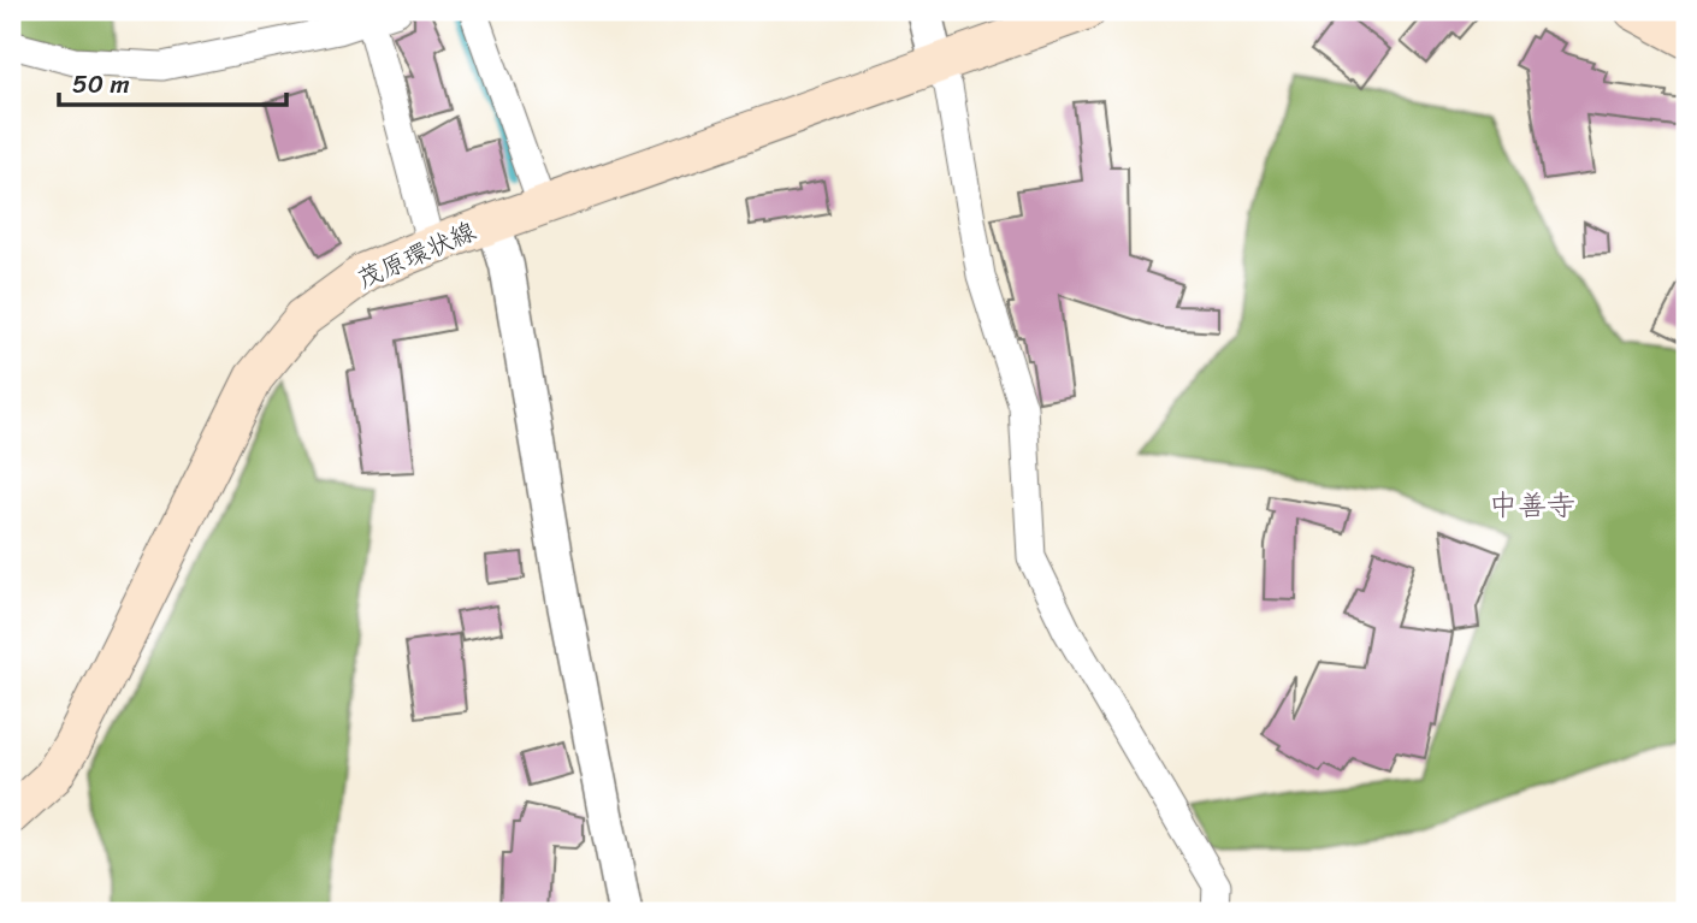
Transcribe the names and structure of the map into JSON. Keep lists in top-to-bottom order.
{
  "streets": {
    "main road": ["茂原環状線"]
  },
  "districts": ["中善寺"],
  "scale_bar": "50 m"
}
